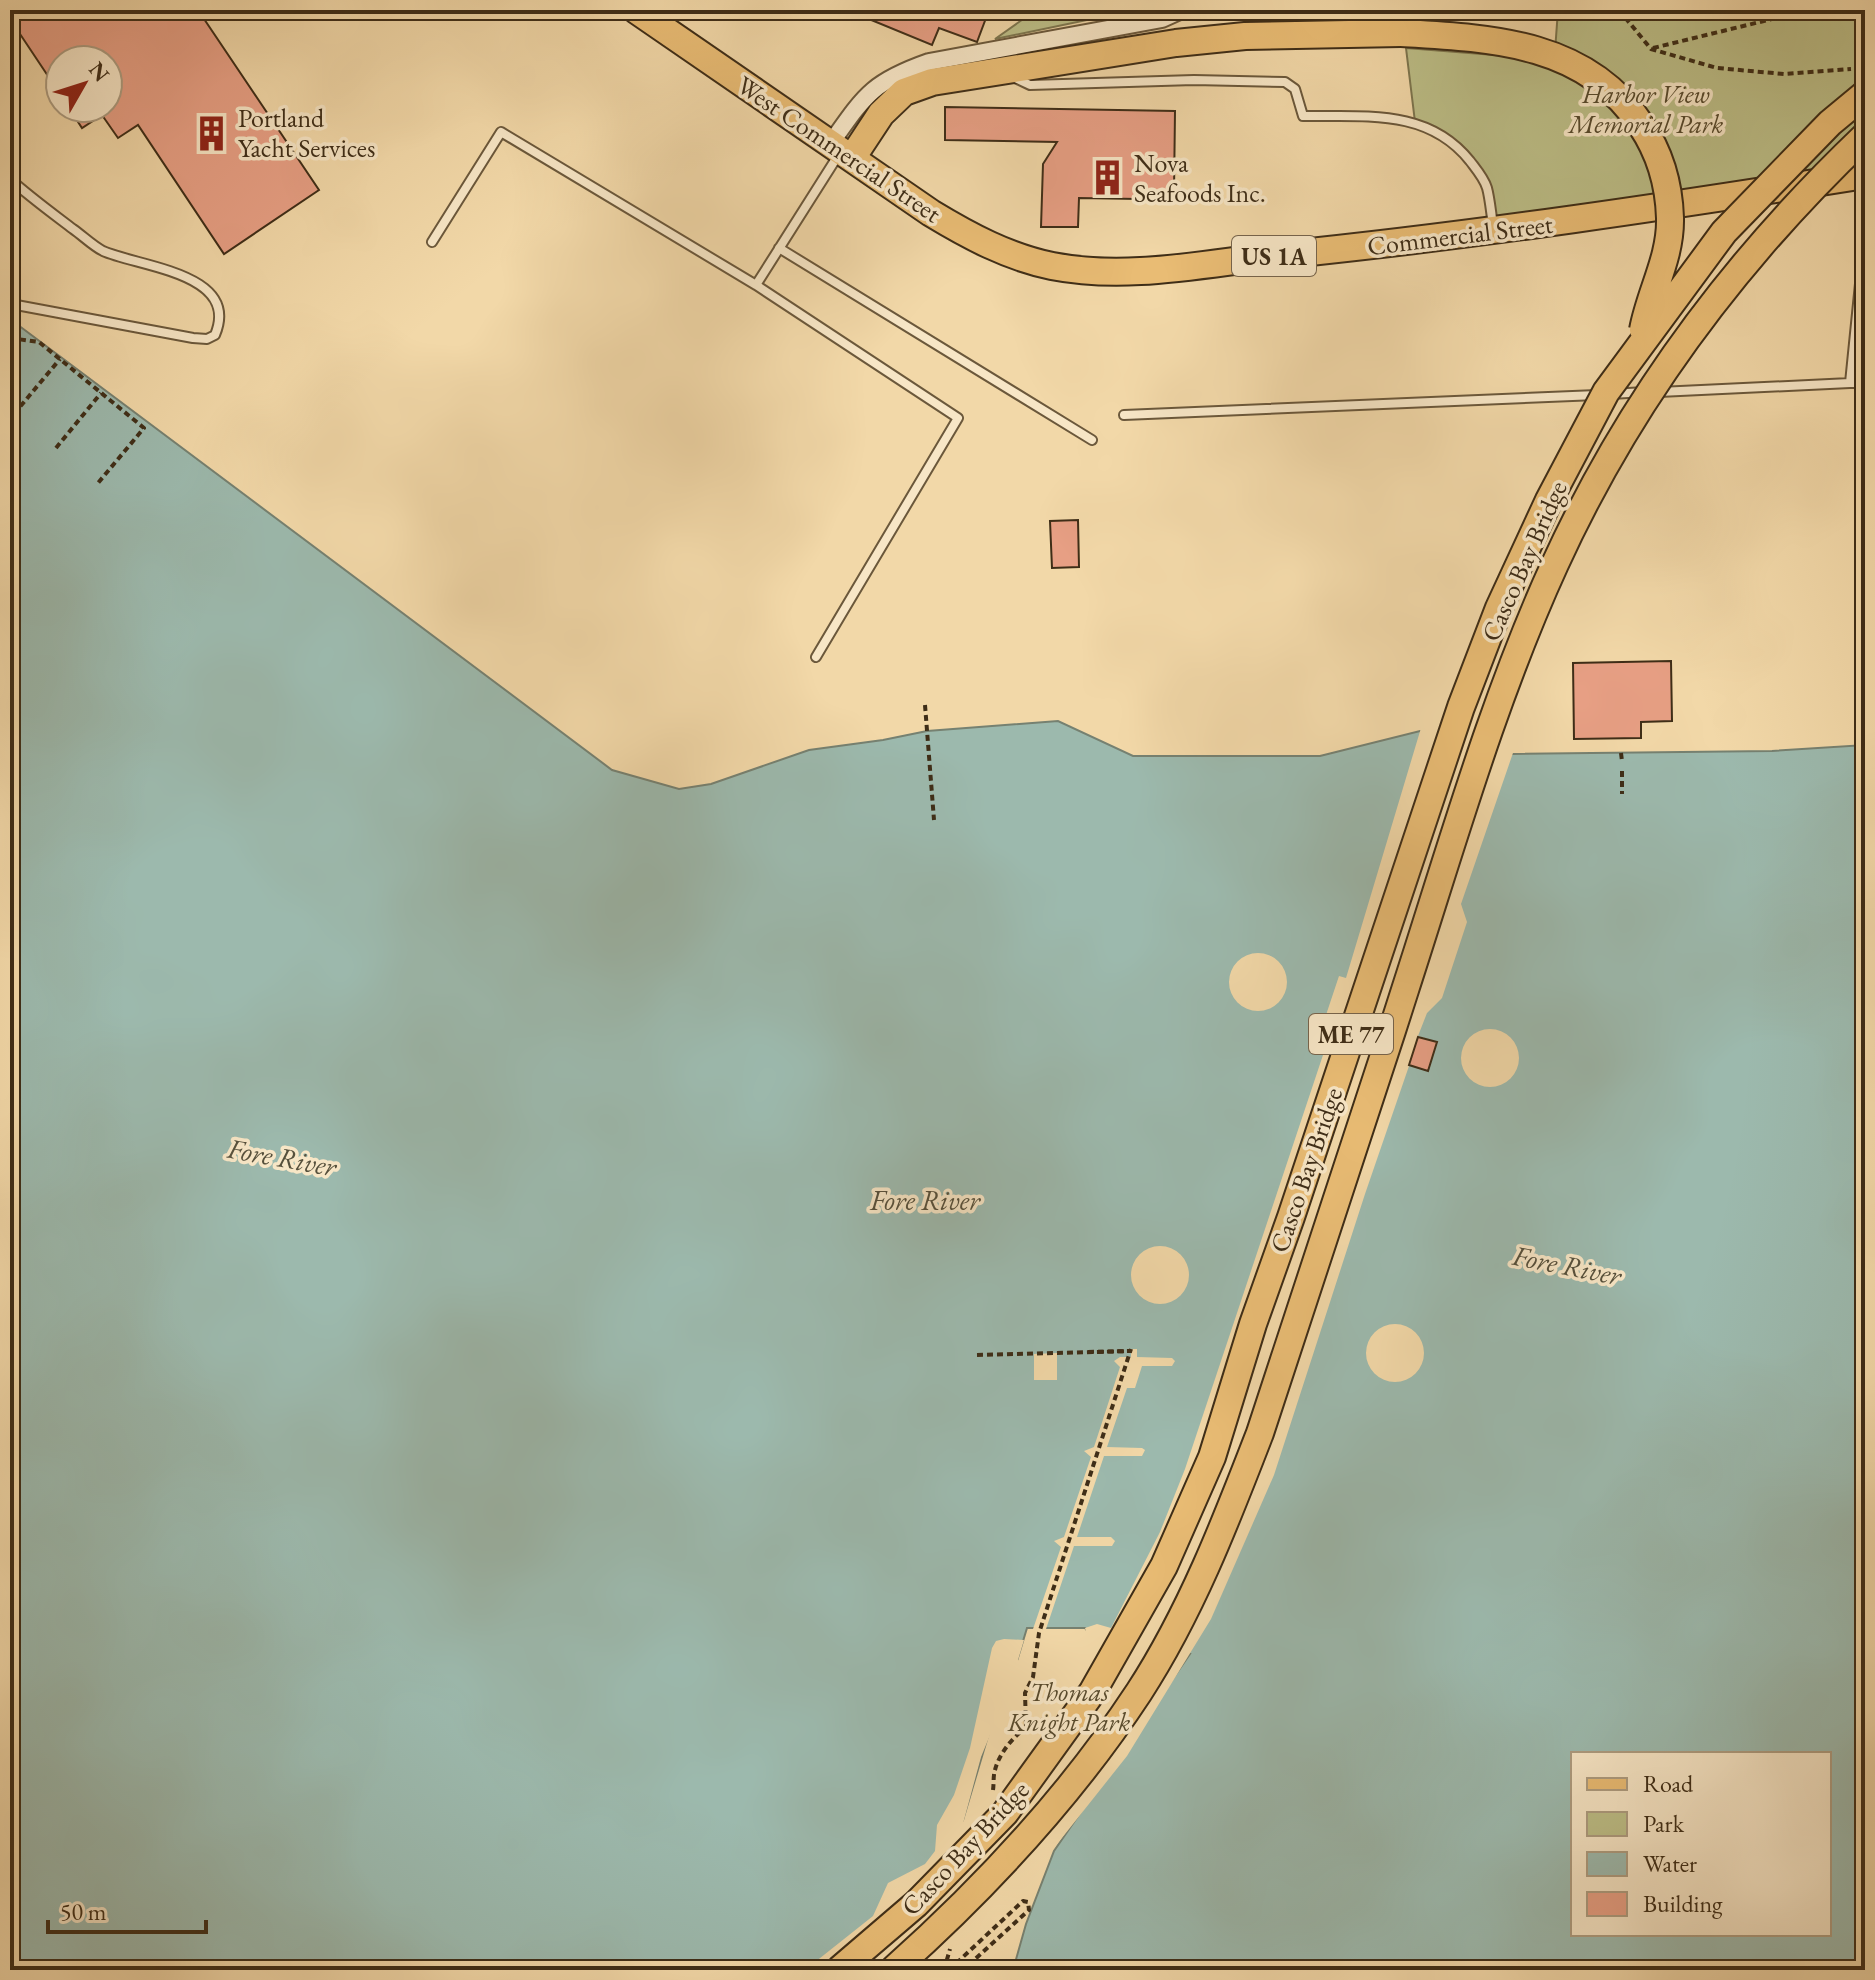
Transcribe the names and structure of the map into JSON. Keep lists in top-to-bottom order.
{
  "streets": {
    "main road": [
      "West Commercial Street",
      "Commercial Street",
      "US 1A",
      "Casco Bay Bridge",
      "ME 77"
    ]
  },
  "crossings": [
    ["West Commercial Street", "Commercial Street"]
  ],
  "water": ["Fore River"],
  "parks": ["Harbor View Memorial Park", "Thomas Knight Park"],
  "places": {
    "building": ["Portland Yacht Services", "Nova Seafoods Inc."]
  },
  "legend": [
    "Road",
    "Park",
    "Water",
    "Building"
  ],
  "scale_bar": "50 m",
  "north": "top right"
}
